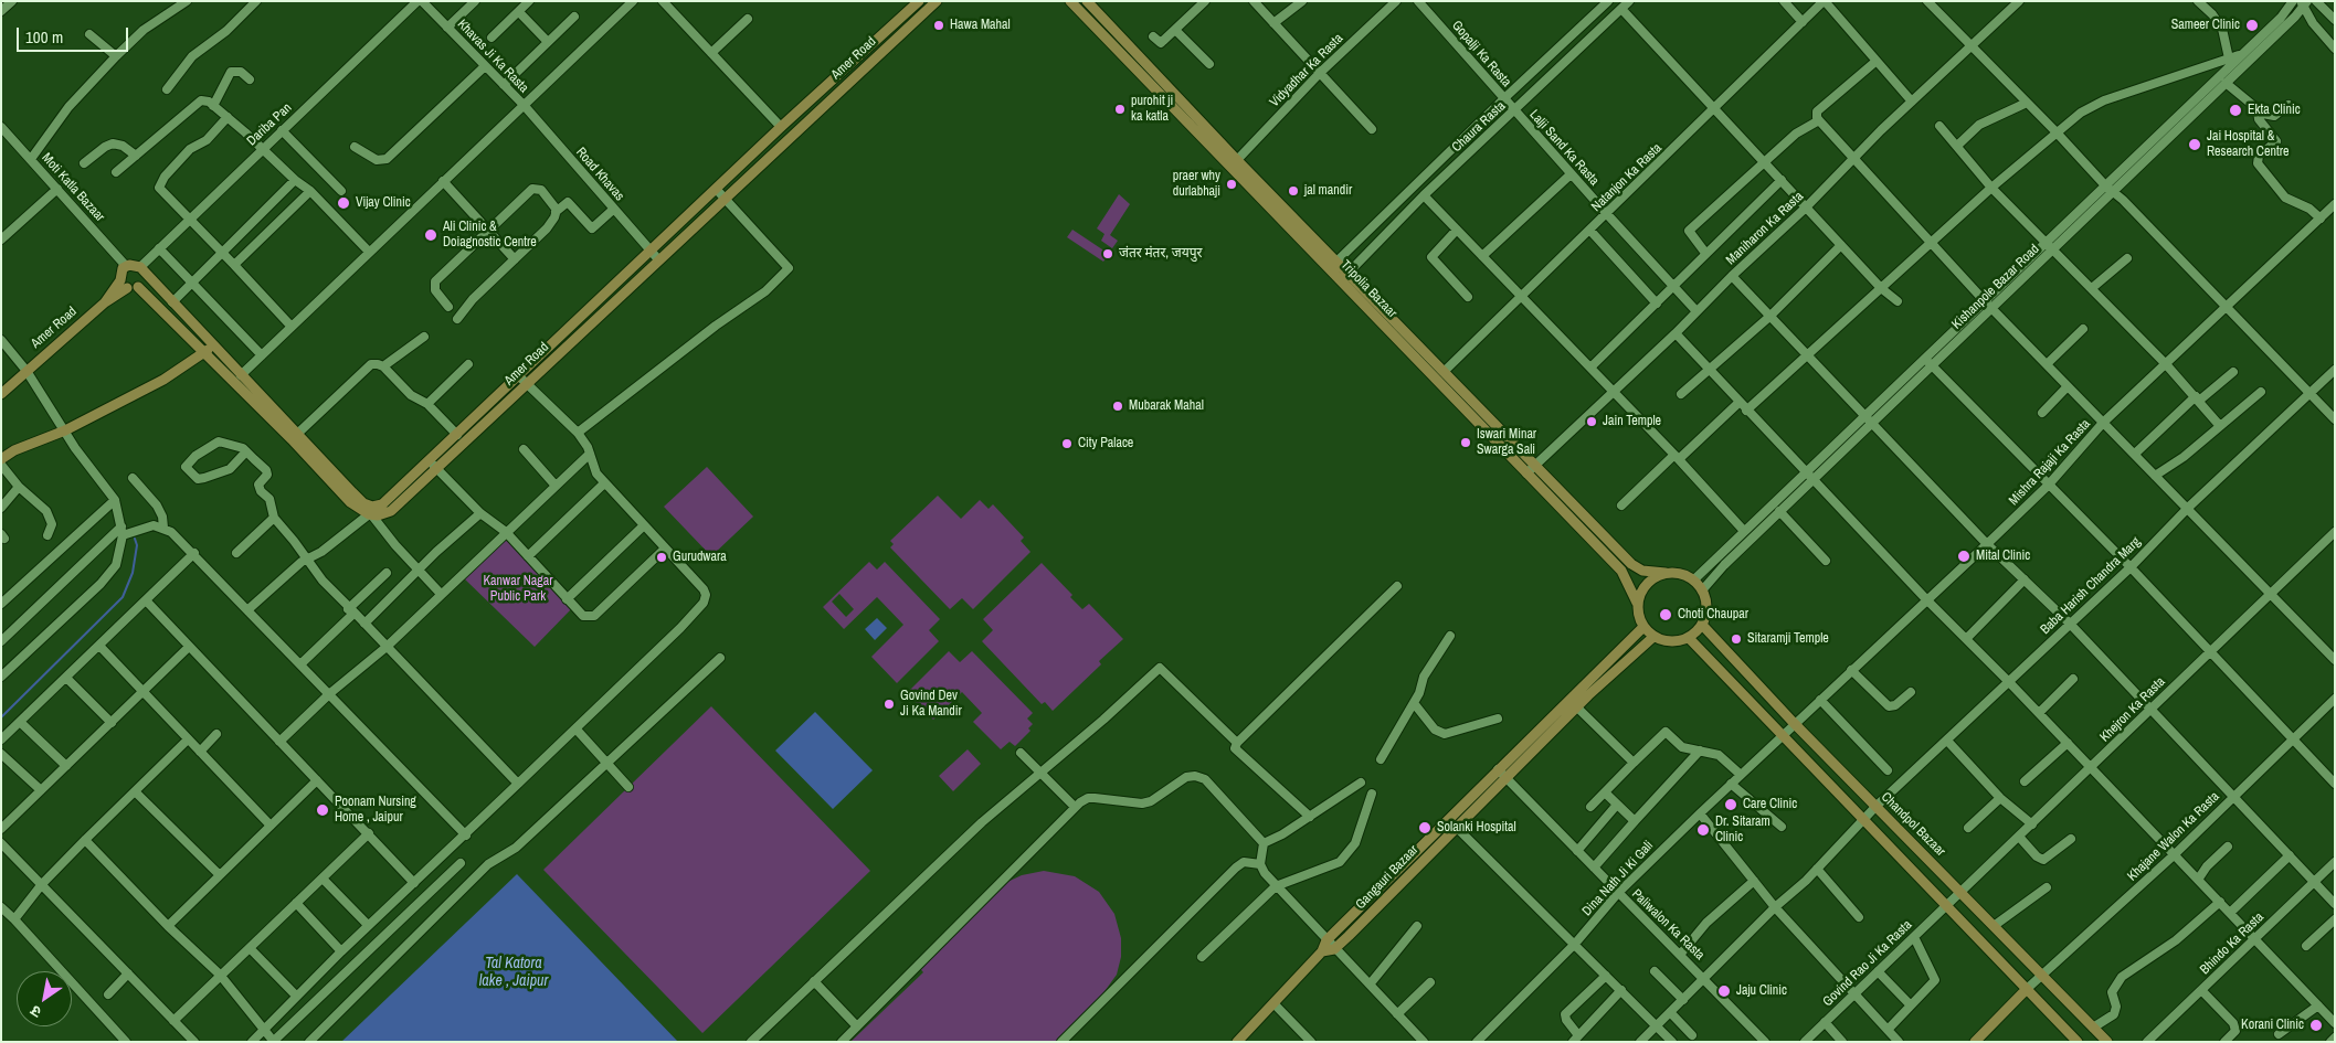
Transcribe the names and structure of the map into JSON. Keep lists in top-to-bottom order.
{
  "streets": {
    "main road": [
      "Amer Road",
      "Tripolia Bazaar",
      "Chandpol Bazaar",
      "Gangauri Bazaar"
    ],
    "street": [
      "Gopalji Ka Rasta",
      "Khavas Ji Ka Rasta",
      "Vidyadhar Ka Rasta",
      "Dariba Pan",
      "Chaura Rasta",
      "Lalji Sand Ka Rasta",
      "Road Khavas",
      "Natanjon Ka Rasta",
      "Moti Katla Bazaar",
      "Maniharon Ka Rasta",
      "Kishanpole Bazar Road",
      "Mishra Rajaji Ka Rasta",
      "Baba Harish Chandra Marg",
      "Khejron Ka Rasta",
      "Khajane Walon Ka Rasta",
      "Dina Nath Ji Ki Gali",
      "Paliwalon Ka Rasta",
      "Bhindo Ka Rasta",
      "Govind Rao Ji Ka Rasta"
    ]
  },
  "crossings": [
    ["Gopalji Ka Rasta", "Chaura Rasta"],
    ["Gopalji Ka Rasta", "Lalji Sand Ka Rasta"],
    ["Khavas Ji Ka Rasta", "Road Khavas"],
    ["Amer Road", "Dariba Pan"],
    ["Amer Road", "Road Khavas"],
    ["Amer Road", "Moti Katla Bazaar"],
    ["Vidyadhar Ka Rasta", "Tripolia Bazaar"],
    ["Dariba Pan", "Moti Katla Bazaar"],
    ["Chaura Rasta", "Lalji Sand Ka Rasta"],
    ["Chaura Rasta", "Tripolia Bazaar"],
    ["Lalji Sand Ka Rasta", "Natanjon Ka Rasta"],
    ["Lalji Sand Ka Rasta", "Maniharon Ka Rasta"],
    ["Natanjon Ka Rasta", "Tripolia Bazaar"],
    ["Maniharon Ka Rasta", "Tripolia Bazaar"],
    ["Kishanpole Bazar Road", "Tripolia Bazaar"],
    ["Kishanpole Bazar Road", "Chandpol Bazaar"],
    ["Kishanpole Bazar Road", "Gangauri Bazaar"],
    ["Tripolia Bazaar", "Chandpol Bazaar"],
    ["Tripolia Bazaar", "Gangauri Bazaar"],
    ["Mishra Rajaji Ka Rasta", "Chandpol Bazaar"],
    ["Mishra Rajaji Ka Rasta", "Dina Nath Ji Ki Gali"],
    ["Baba Harish Chandra Marg", "Chandpol Bazaar"],
    ["Baba Harish Chandra Marg", "Paliwalon Ka Rasta"],
    ["Khejron Ka Rasta", "Chandpol Bazaar"],
    ["Khejron Ka Rasta", "Govind Rao Ji Ka Rasta"],
    ["Chandpol Bazaar", "Khajane Walon Ka Rasta"],
    ["Chandpol Bazaar", "Gangauri Bazaar"],
    ["Gangauri Bazaar", "Paliwalon Ka Rasta"],
    ["Dina Nath Ji Ki Gali", "Paliwalon Ka Rasta"]
  ],
  "water": ["Tal Katora lake , Jaipur"],
  "parks": ["Kanwar Nagar Public Park"],
  "places": [
    "Hawa Mahal",
    "Sameer Clinic",
    "purohit ji ka katla",
    "Ekta Clinic",
    "Jai Hospital & Research Centre",
    "praer why durlabhaji",
    "jal mandir",
    "Vijay Clinic",
    "Ali Clinic & Doiagnostic Centre",
    "जंतर मंतर, जयपुर",
    "Mubarak Mahal",
    "Jain Temple",
    "Iswari Minar Swarga Sali",
    "City Palace",
    "Mital Clinic",
    "Gurudwara",
    "Choti Chaupar",
    "Sitaramji Temple",
    "Govind Dev Ji Ka Mandir",
    "Care Clinic",
    "Poonam Nursing Home , Jaipur",
    "Solanki Hospital",
    "Dr. Sitaram Clinic",
    "Jaju Clinic",
    "Korani Clinic"
  ],
  "scale_bar": "100 m",
  "north": "bottom left"
}
